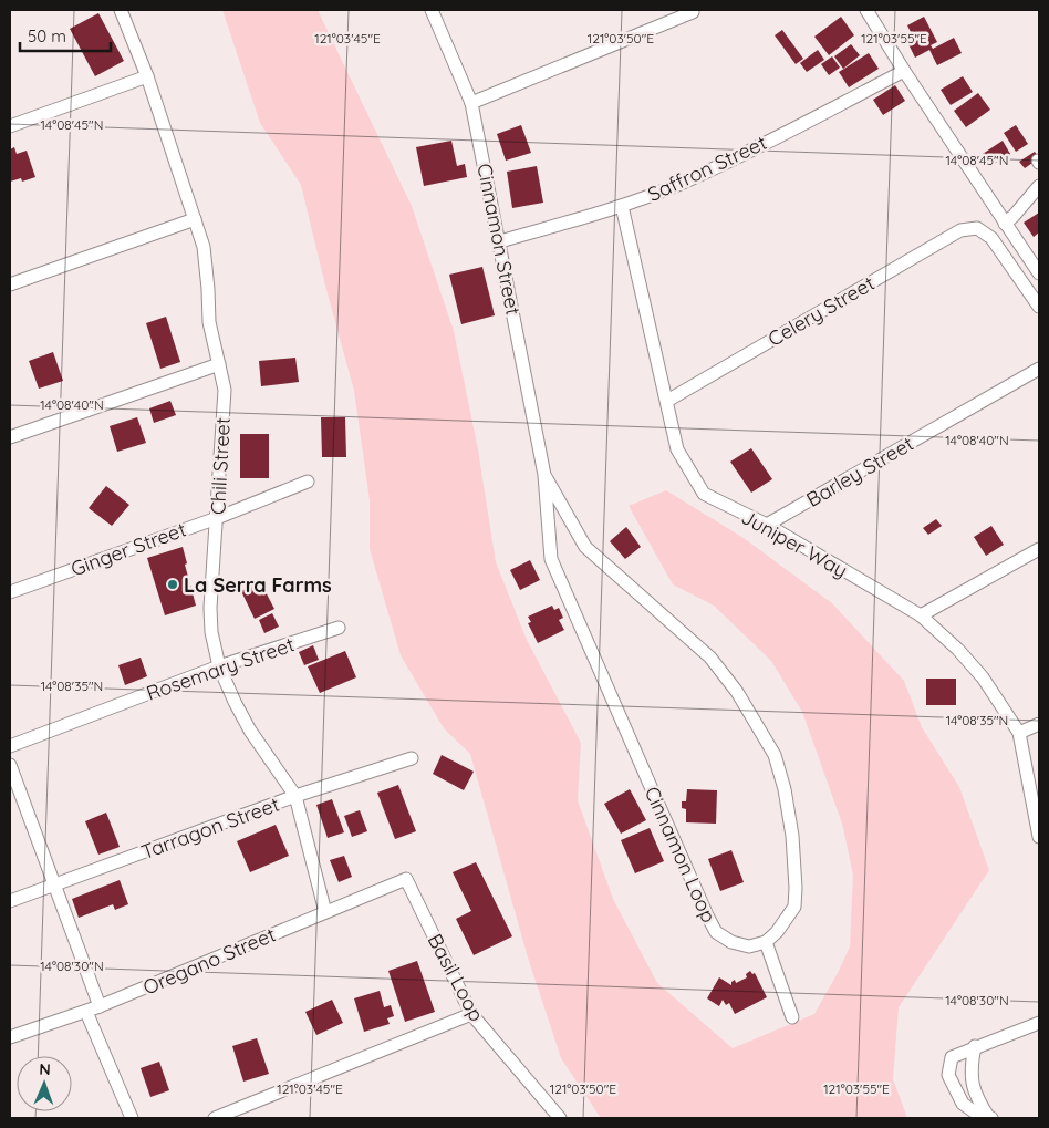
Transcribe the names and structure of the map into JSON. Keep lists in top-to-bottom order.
{
  "streets": {
    "street": [
      "Saffron Street",
      "Cinnamon Street",
      "Celery Street",
      "Chili Street",
      "Barley Street",
      "Juniper Way",
      "Ginger Street",
      "Rosemary Street",
      "Tarragon Street",
      "Cinnamon Loop",
      "Oregano Street",
      "Basil Loop"
    ]
  },
  "crossings": [
    ["Saffron Street", "Cinnamon Street"],
    ["Saffron Street", "Juniper Way"],
    ["Cinnamon Street", "Cinnamon Loop"],
    ["Celery Street", "Juniper Way"],
    ["Chili Street", "Ginger Street"],
    ["Chili Street", "Rosemary Street"],
    ["Chili Street", "Tarragon Street"],
    ["Chili Street", "Oregano Street"],
    ["Barley Street", "Juniper Way"],
    ["Oregano Street", "Basil Loop"]
  ],
  "places": ["La Serra Farms"],
  "scale_bar": "50 m",
  "north": "top",
  "coordinates": [
    "121°03'45\"E",
    "121°03'50\"E",
    "121°03'55\"E",
    "14°08'45\"N",
    "14°08'40\"N",
    "14°08'35\"N",
    "14°08'30\"N"
  ]
}
